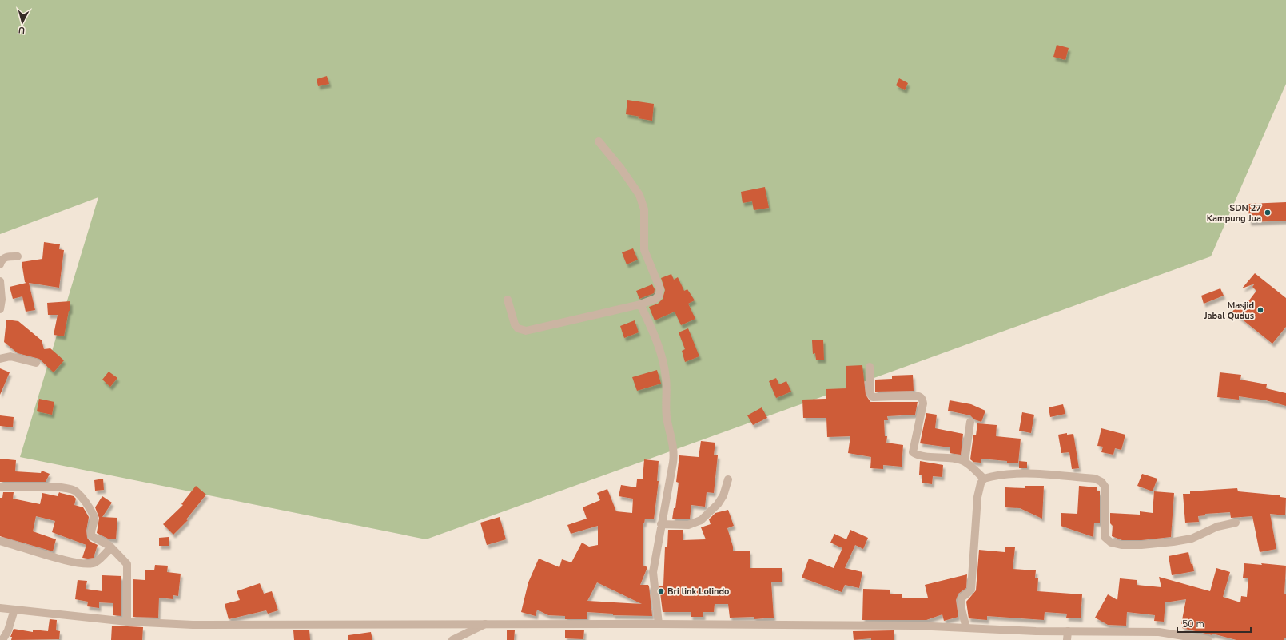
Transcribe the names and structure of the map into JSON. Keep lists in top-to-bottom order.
{
  "places": ["SDN 27 Kampung Jua", "Masjid Jabal Qudus", "Bri link Lolindo"],
  "scale_bar": "50 m",
  "north": "bottom"
}
